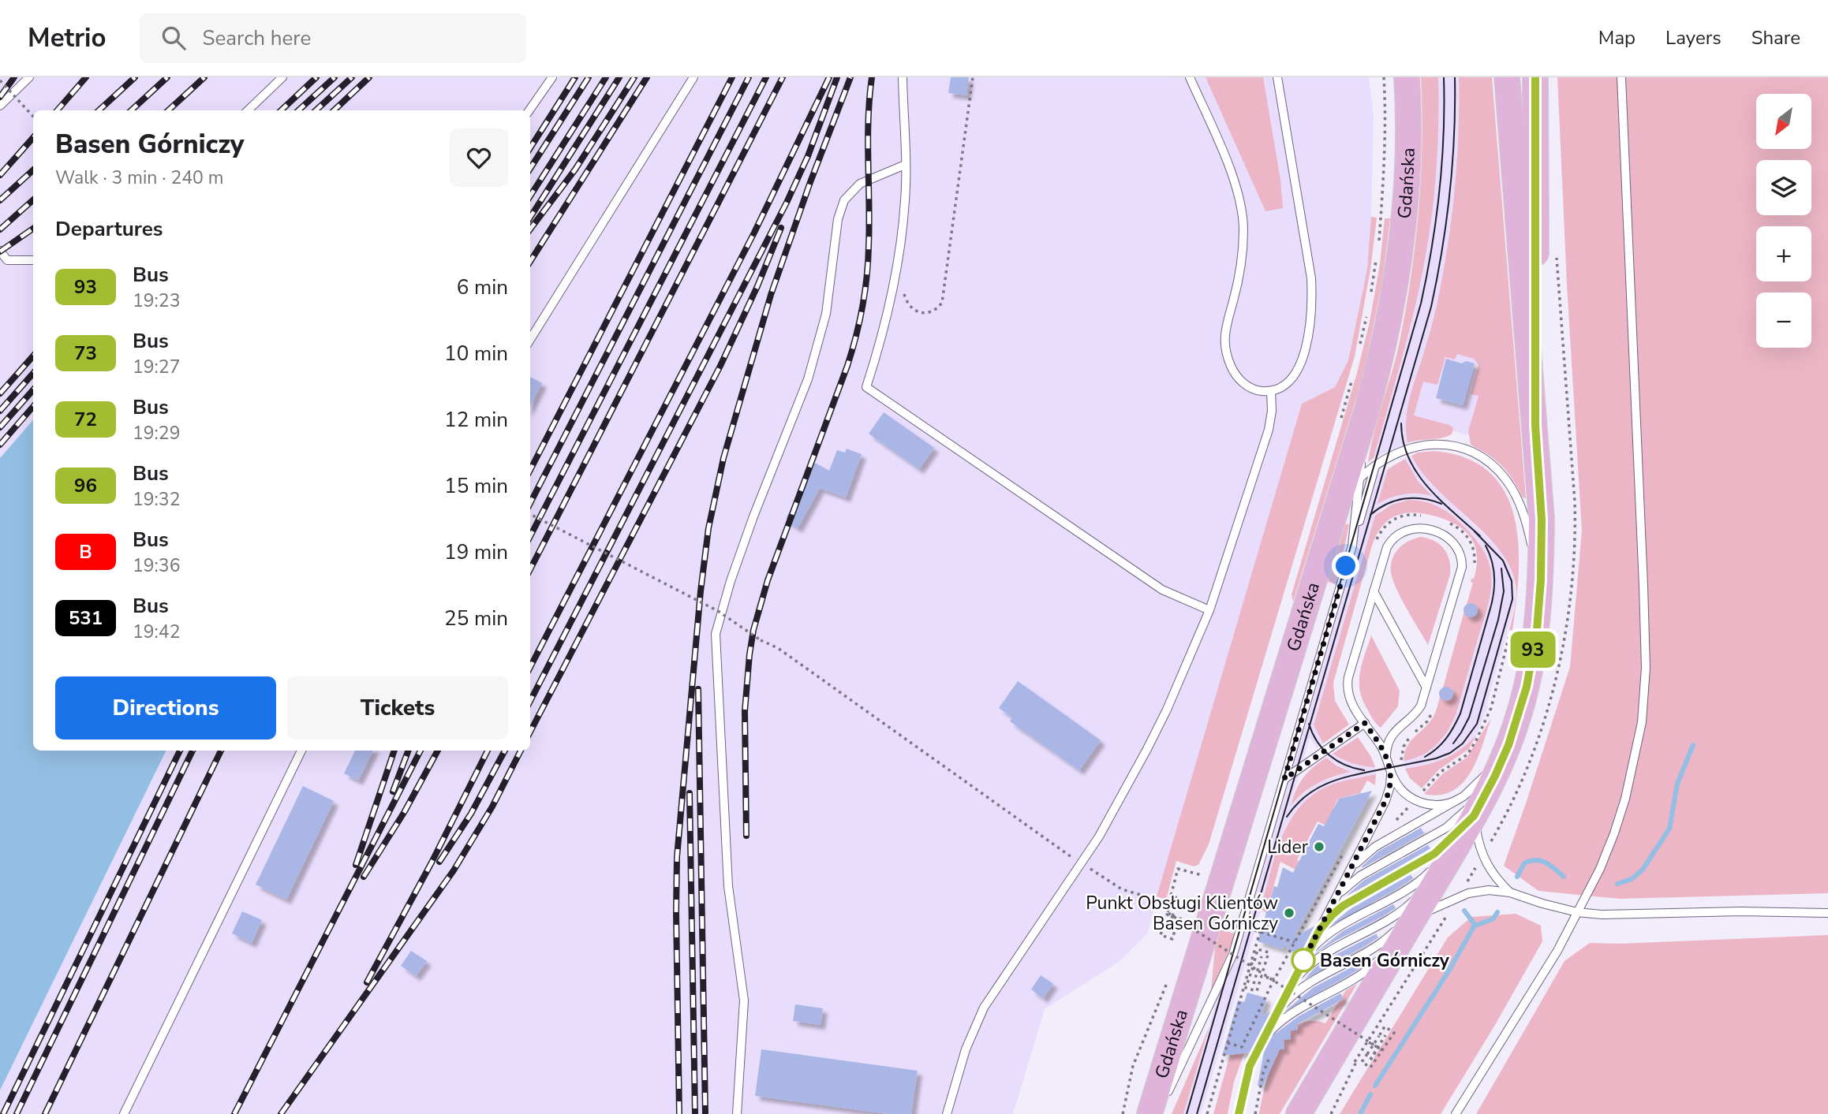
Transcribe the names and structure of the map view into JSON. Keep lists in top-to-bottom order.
{
  "streets": {
    "main road": ["Gdańska"]
  },
  "places": ["Lider", "Punkt Obsługi Klientów Basen Górniczy", "Basen Górniczy"],
  "lines": ["bus line 93"],
  "north": "bottom left",
  "page": {
    "header": "Metrio",
    "search": "Search here",
    "nav": ["Map", "Layers", "Share"],
    "on_map": "93",
    "map_buttons": ["+", "−"],
    "heading": [
      ["Basen Górniczy", "Walk · 3 min · 240 m"],
      "Departures"
    ],
    "list": [
      {
        "mark": "93",
        "name": "Bus",
        "note": "19:23",
        "value": "6 min"
      },
      {
        "mark": "73",
        "name": "Bus",
        "note": "19:27",
        "value": "10 min"
      },
      {
        "mark": "72",
        "name": "Bus",
        "note": "19:29",
        "value": "12 min"
      },
      {
        "mark": "96",
        "name": "Bus",
        "note": "19:32",
        "value": "15 min"
      },
      {
        "mark": "B",
        "name": "Bus",
        "note": "19:36",
        "value": "19 min"
      },
      {
        "mark": "531",
        "name": "Bus",
        "note": "19:42",
        "value": "25 min"
      }
    ],
    "buttons": ["Directions", "Tickets"]
  }
}
